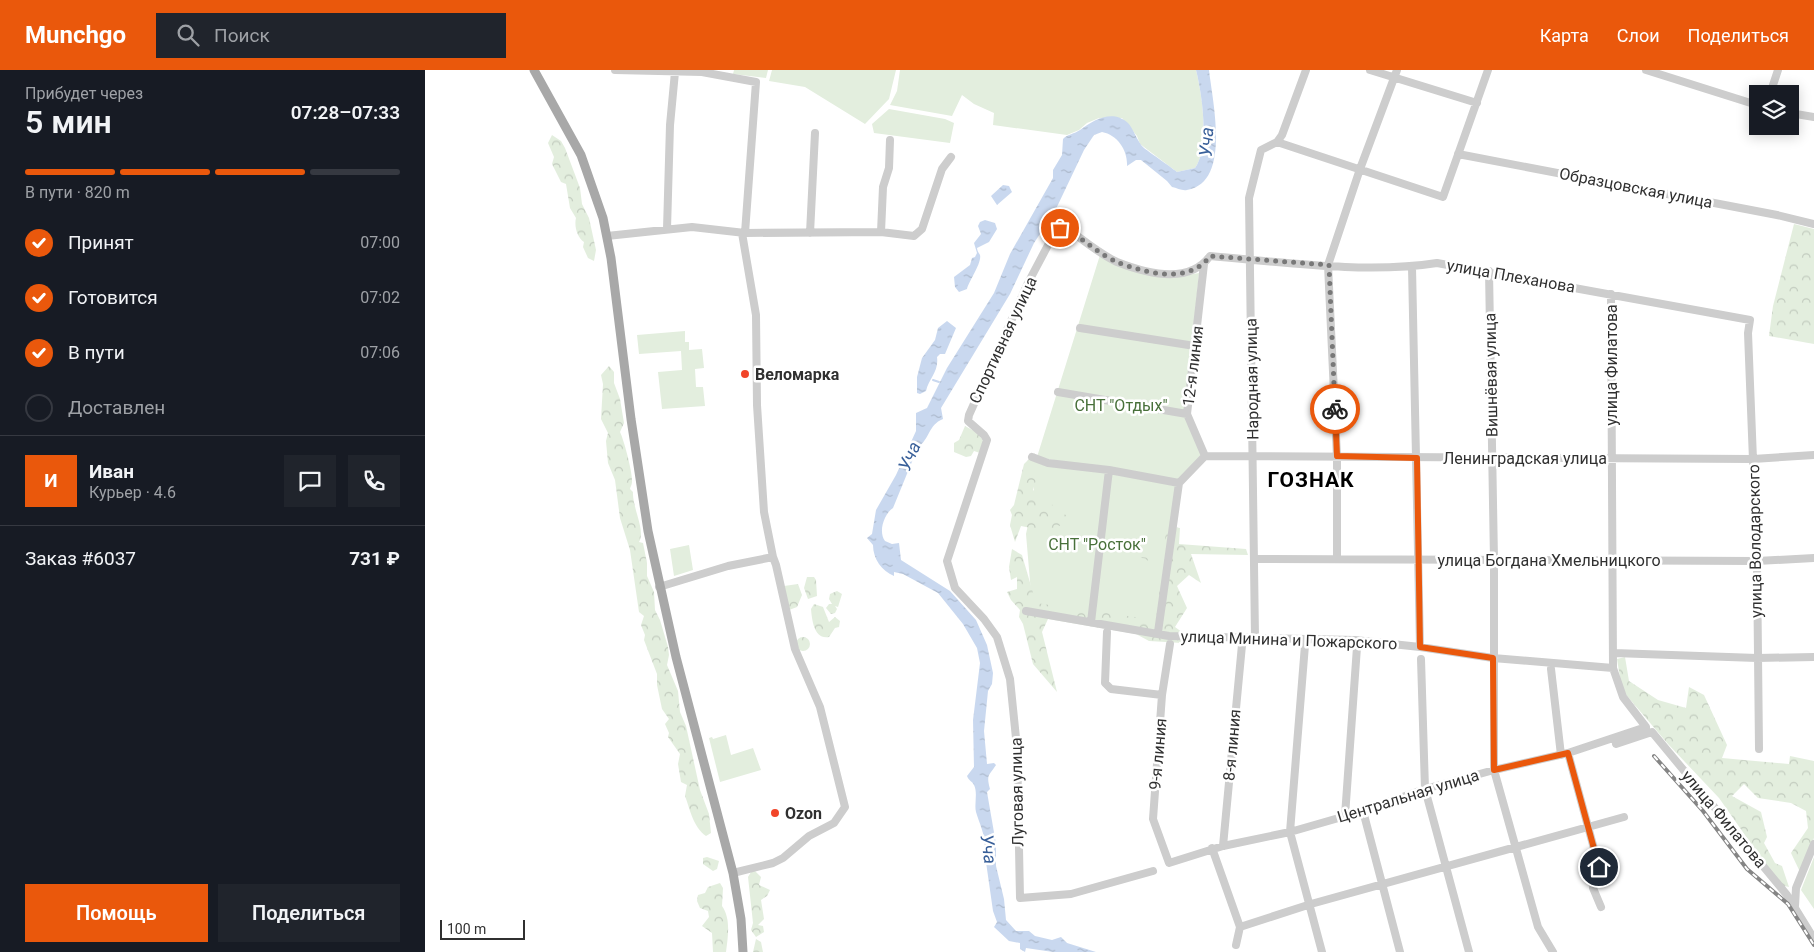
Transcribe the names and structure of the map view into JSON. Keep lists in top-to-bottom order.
{
  "streets": {
    "street": [
      "Образцовская улица",
      "улица Плеханова",
      "Спортивная улица",
      "улица Филатова",
      "12-я линия",
      "Вишнёвая улица",
      "Народная улица",
      "Ленинградская улица",
      "улица Володарского",
      "улица Богдана Хмельницкого",
      "улица Минина и Пожарского",
      "8-я линия",
      "9-я линия",
      "Луговая улица",
      "Центральная улица"
    ]
  },
  "crossings": [
    ["улица Плеханова", "Спортивная улица"],
    ["улица Плеханова", "улица Филатова"],
    ["улица Плеханова", "12-я линия"],
    ["улица Плеханова", "Вишнёвая улица"],
    ["улица Плеханова", "Народная улица"],
    ["улица Плеханова", "улица Володарского"],
    ["Спортивная улица", "Луговая улица"],
    ["улица Филатова", "Ленинградская улица"],
    ["улица Филатова", "улица Богдана Хмельницкого"],
    ["улица Филатова", "улица Минина и Пожарского"],
    ["улица Филатова", "Центральная улица"],
    ["12-я линия", "Ленинградская улица"],
    ["Вишнёвая улица", "Ленинградская улица"],
    ["Вишнёвая улица", "улица Богдана Хмельницкого"],
    ["Вишнёвая улица", "улица Минина и Пожарского"],
    ["Вишнёвая улица", "Центральная улица"],
    ["Народная улица", "Ленинградская улица"],
    ["Народная улица", "улица Богдана Хмельницкого"],
    ["Народная улица", "улица Минина и Пожарского"],
    ["Ленинградская улица", "улица Володарского"],
    ["улица Володарского", "улица Богдана Хмельницкого"],
    ["8-я линия", "Центральная улица"],
    ["9-я линия", "Центральная улица"]
  ],
  "districts": ["ГОЗНАК"],
  "water": ["Уча"],
  "parks": ["СНТ \"Отдых\"", "СНТ \"Росток\""],
  "places": ["Веломарка", "Ozon"],
  "scale_bar": "100 m",
  "page": {
    "header": "Munchgo",
    "search": "Поиск",
    "nav": ["Карта", "Слои", "Поделиться"],
    "heading": ["5 мин", "Прибудет через", "07:28–07:33"],
    "panel": [
      "Иван",
      "Курьер · 4.6",
      "Заказ #6037",
      "731 ₽"
    ],
    "bar": "В пути · 820 m",
    "list": [
      ["Принят", "07:00"],
      ["Готовится", "07:02"],
      ["В пути", "07:06"],
      "Доставлен"
    ],
    "round": "И",
    "buttons": ["Помощь", "Поделиться"],
    "scale": "100 m"
  }
}
